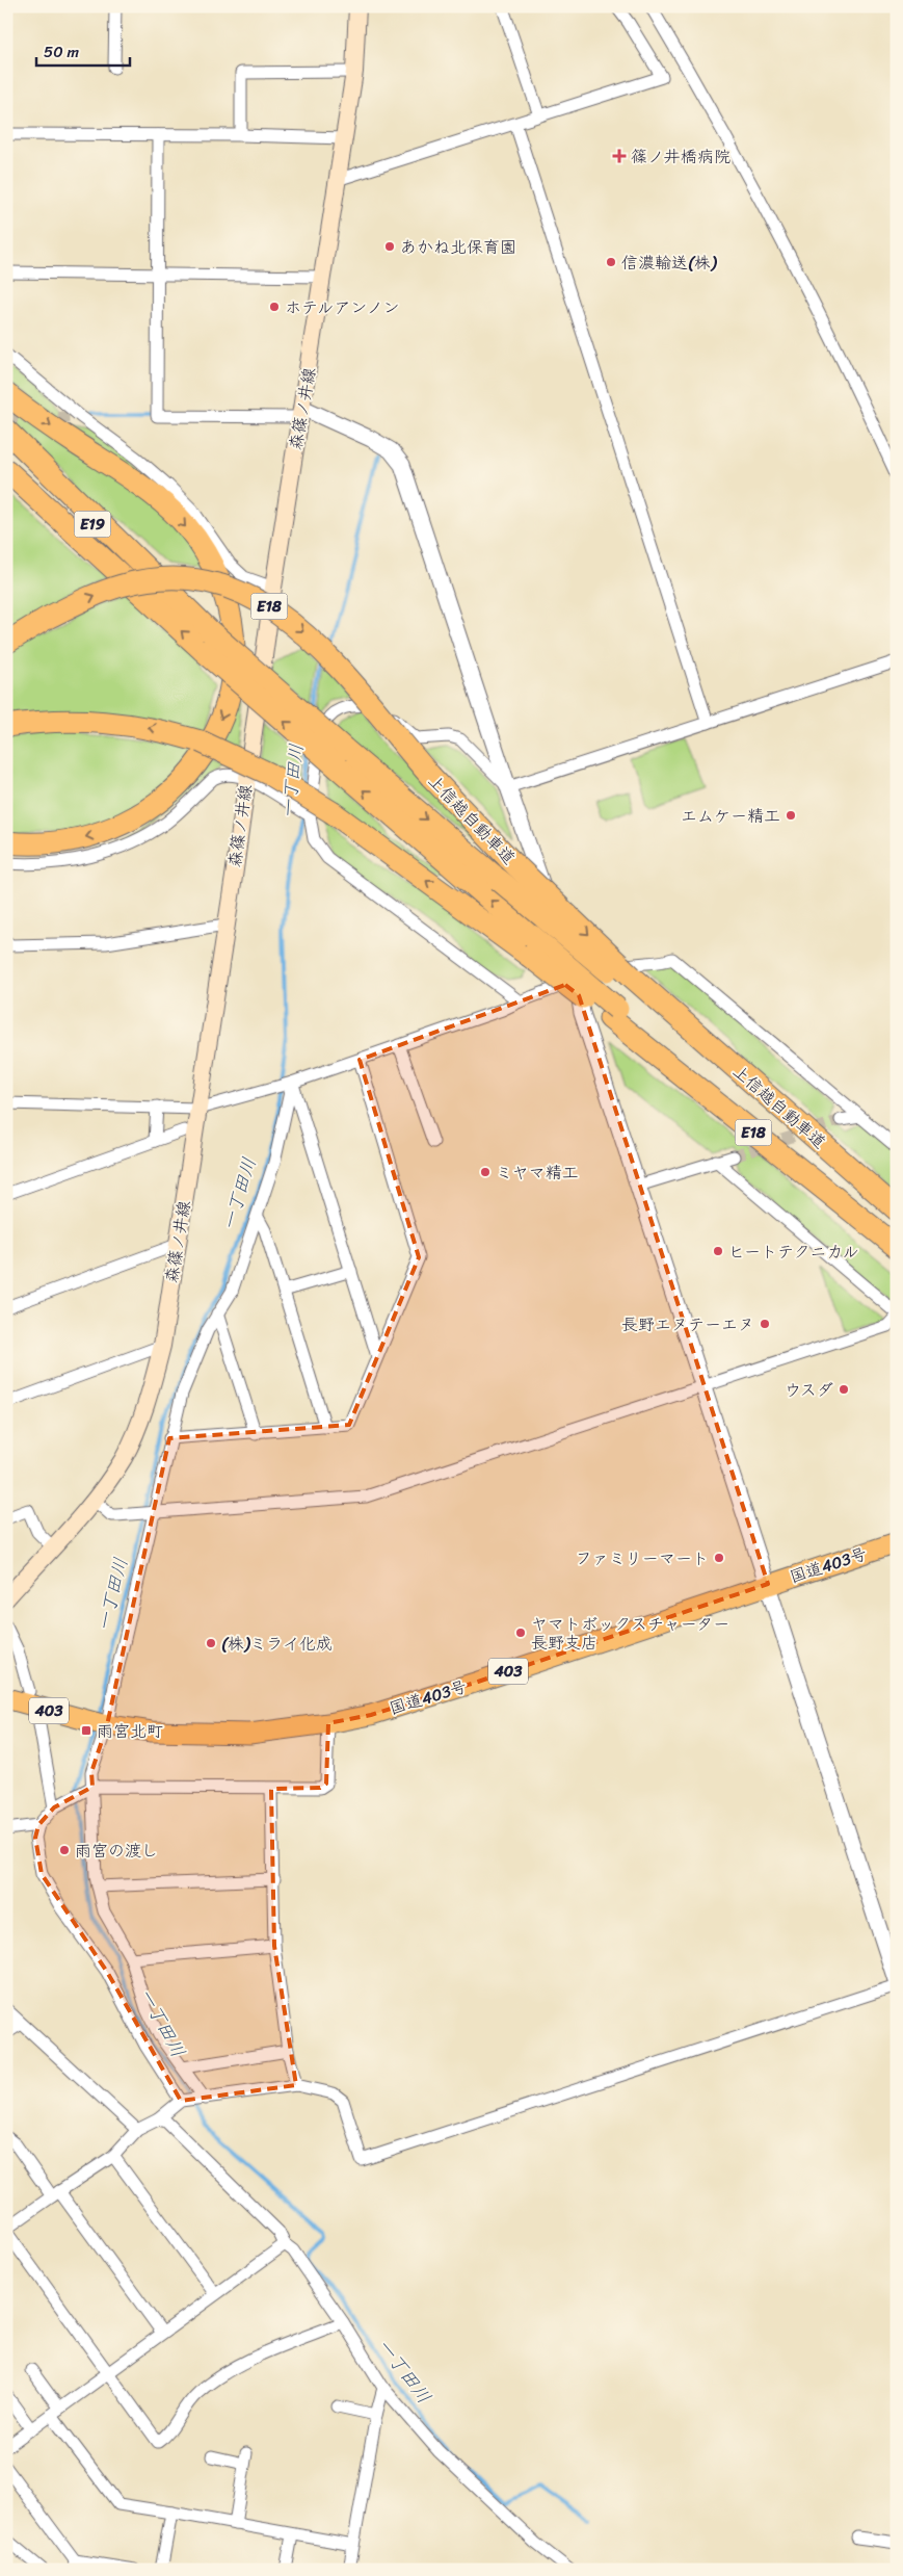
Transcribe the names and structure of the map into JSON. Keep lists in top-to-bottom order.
{
  "streets": {
    "highway": [
      "E19",
      "E18",
      "上信越自動車道",
      "国道403号",
      "403"
    ],
    "main road": ["森篠ノ井線"]
  },
  "crossings": [
    ["E19", "上信越自動車道"]
  ],
  "water": ["一丁田川"],
  "places": {
    "health": ["篠ノ井橋病院"],
    "other": [
      "あかね北保育園",
      "信濃輸送(株)",
      "ホテルアンノン",
      "エムケー精工",
      "ミヤマ精工",
      "ヒートテクニカル",
      "長野エヌテーエヌ",
      "ウスダ",
      "ファミリーマート",
      "ヤマトボックスチャーター 長野支店",
      "(株)ミライ化成",
      "雨宮の渡し"
    ],
    "transit": ["雨宮北町"]
  },
  "scale_bar": "50 m"
}
